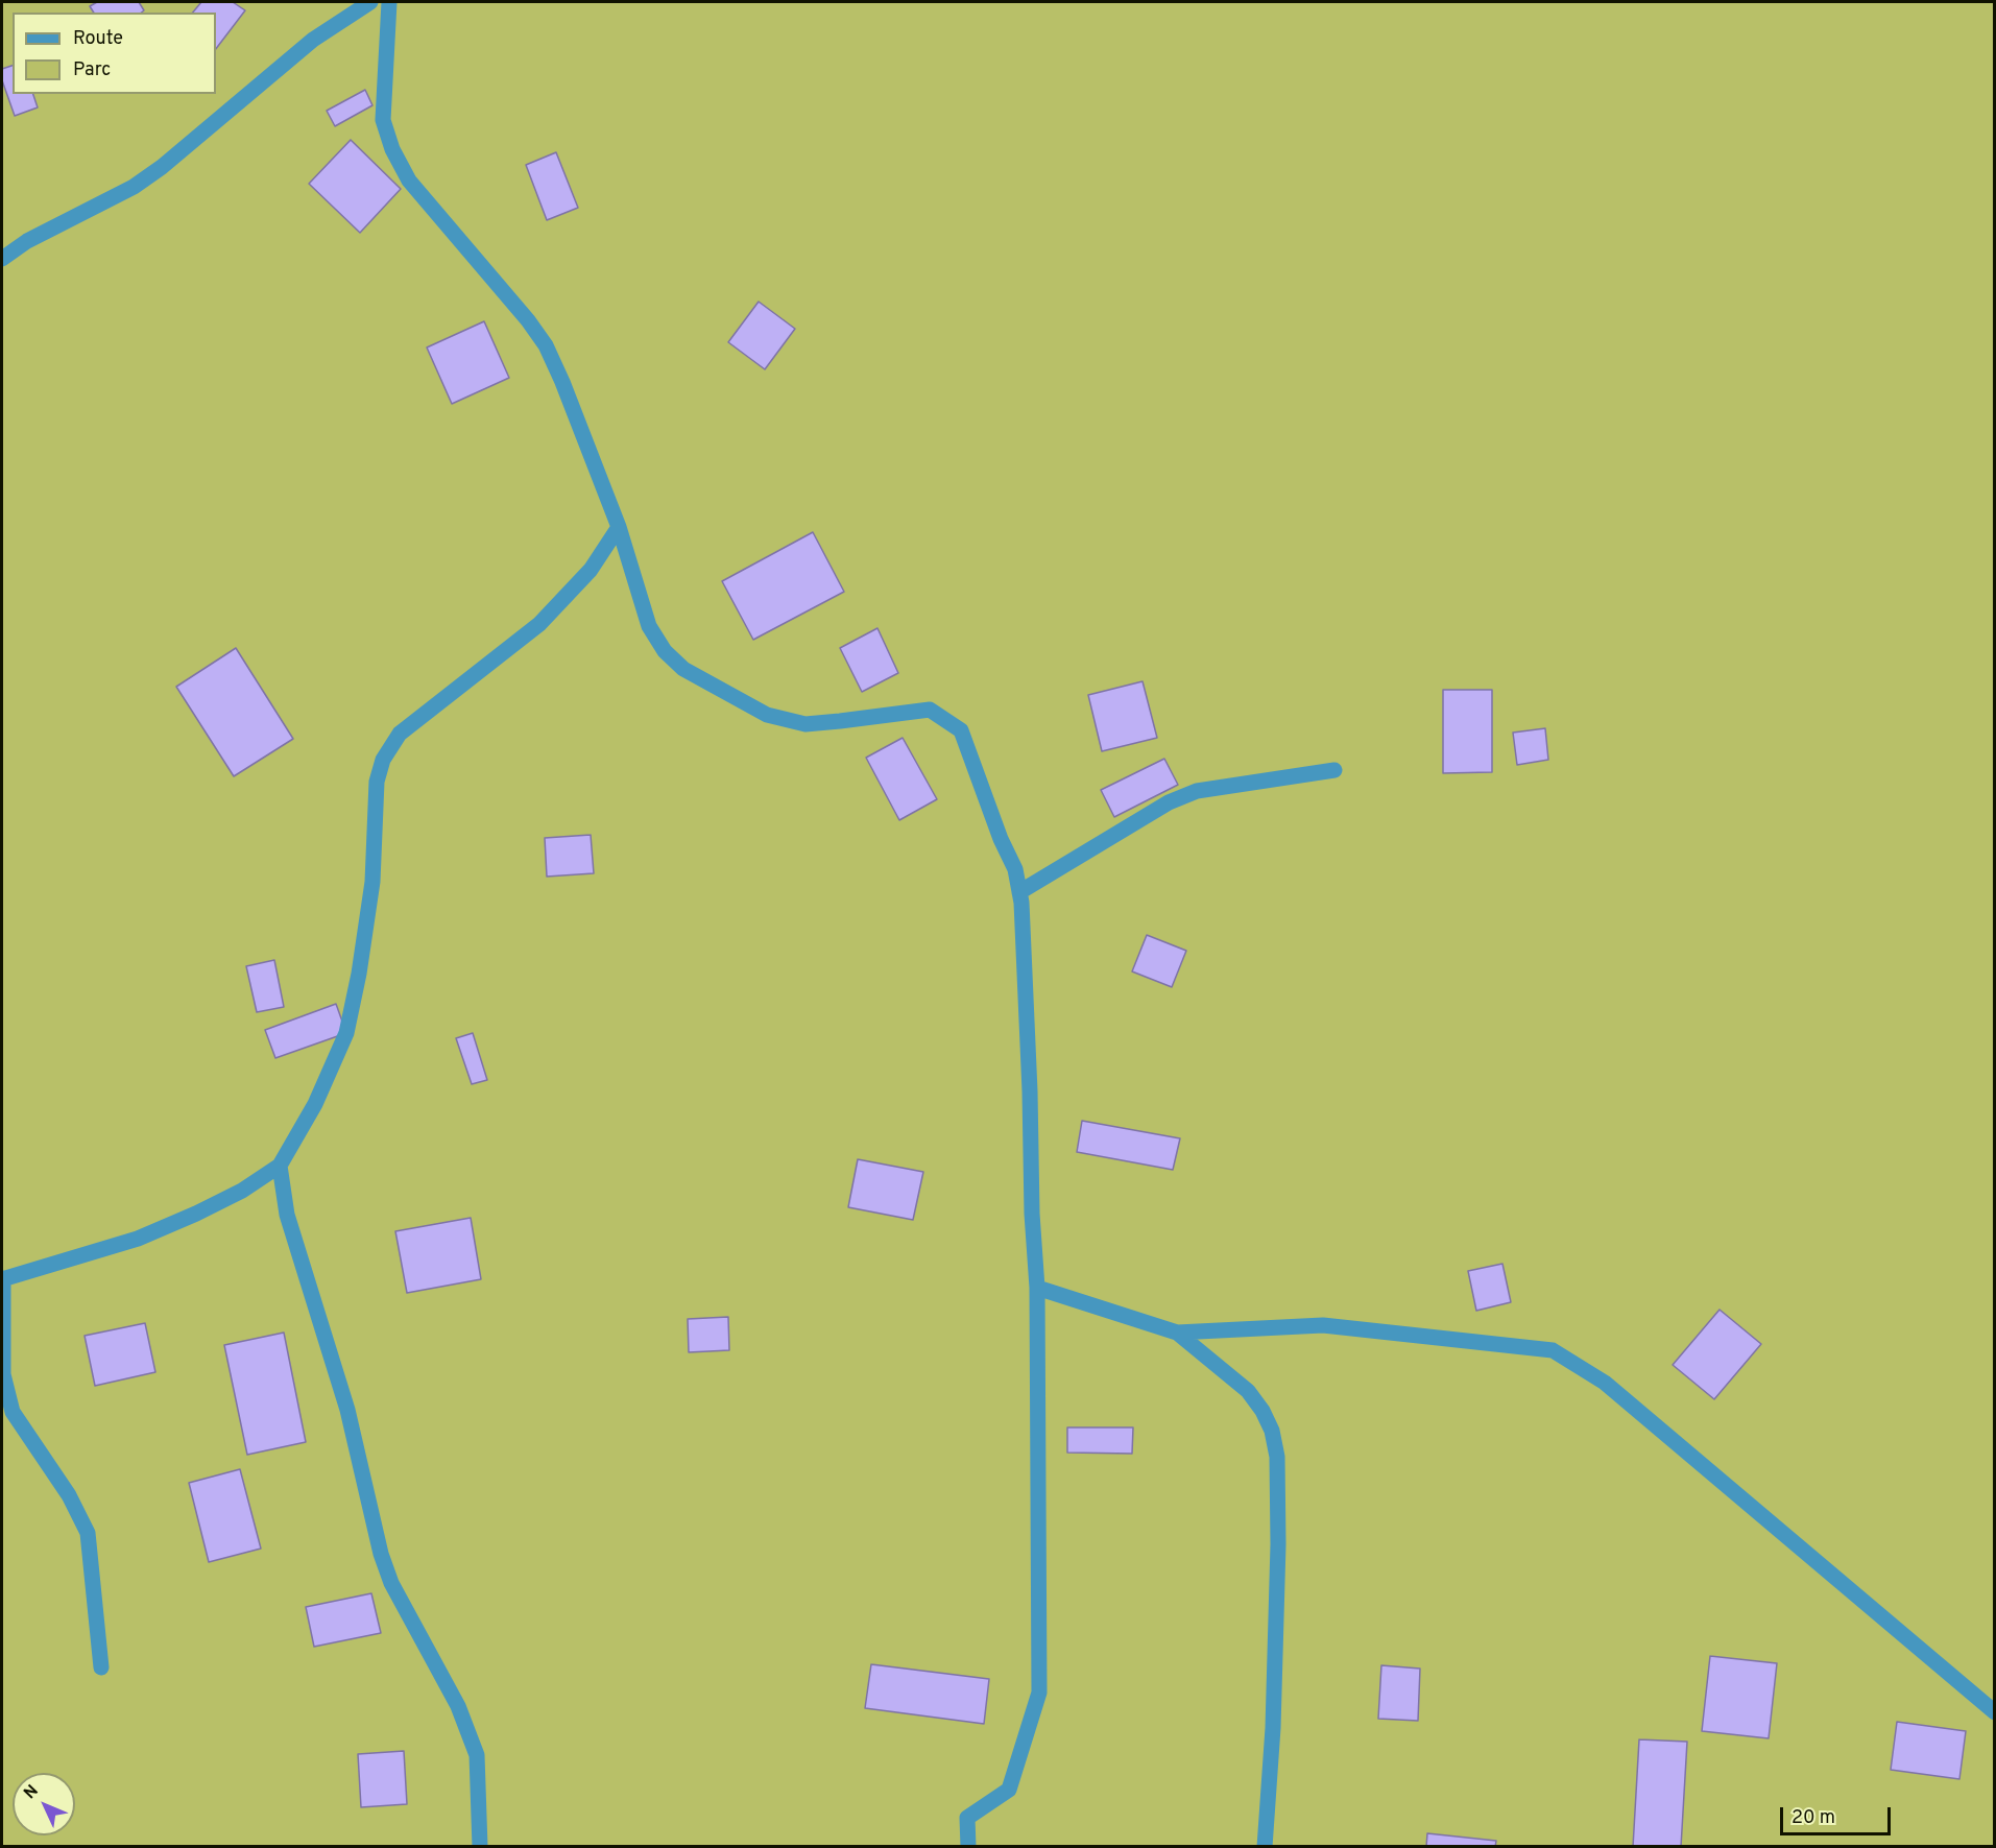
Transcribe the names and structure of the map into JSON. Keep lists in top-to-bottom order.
{
  "legend": ["Route", "Parc"],
  "scale_bar": "20 m",
  "north": "top left"
}
